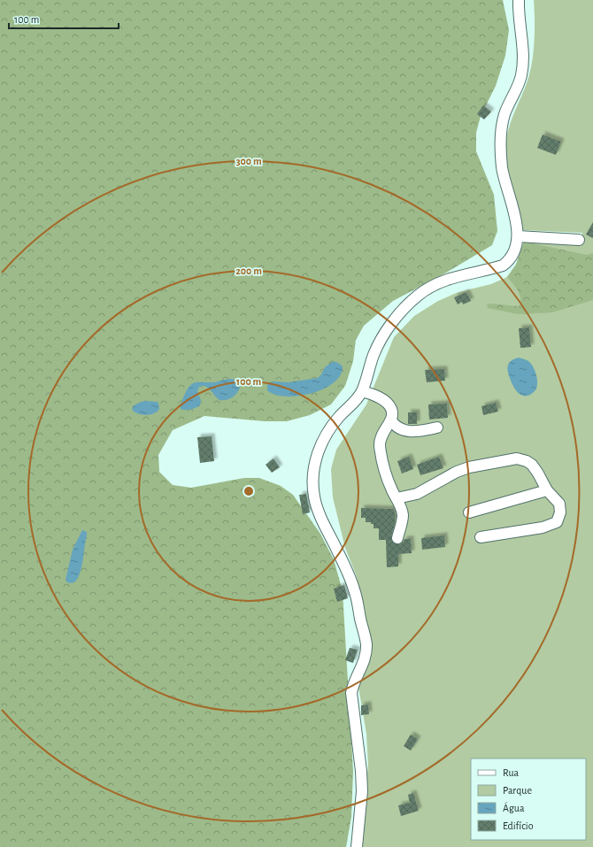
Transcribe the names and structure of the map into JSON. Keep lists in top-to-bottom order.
{
  "legend": [
    "Rua",
    "Parque",
    "Água",
    "Edifício"
  ],
  "scale_bar": "100 m",
  "rings": ["300 m", "200 m", "100 m"]
}
